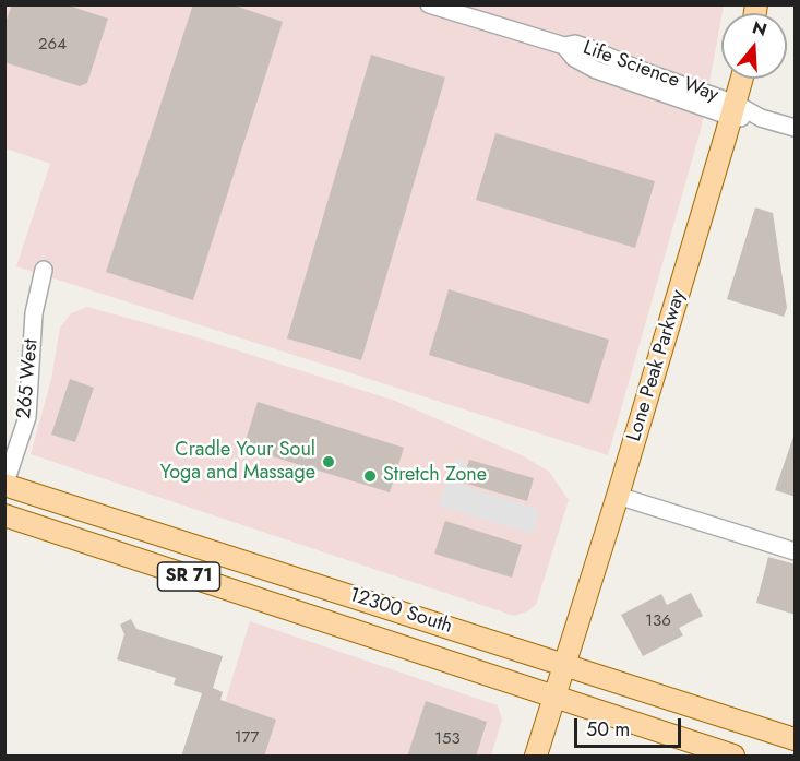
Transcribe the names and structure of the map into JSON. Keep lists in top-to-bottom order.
{
  "streets": {
    "main road": ["Lone Peak Parkway", "SR 71", "12300 South"],
    "street": ["Life Science Way", "265 West"]
  },
  "crossings": [
    ["Life Science Way", "Lone Peak Parkway"],
    ["Lone Peak Parkway", "12300 South"],
    ["265 West", "12300 South"]
  ],
  "places": ["Cradle Your Soul Yoga and Massage", "Stretch Zone"],
  "house_numbers": [
    "264",
    "136",
    "177",
    "153"
  ],
  "scale_bar": "50 m",
  "north": "top"
}
